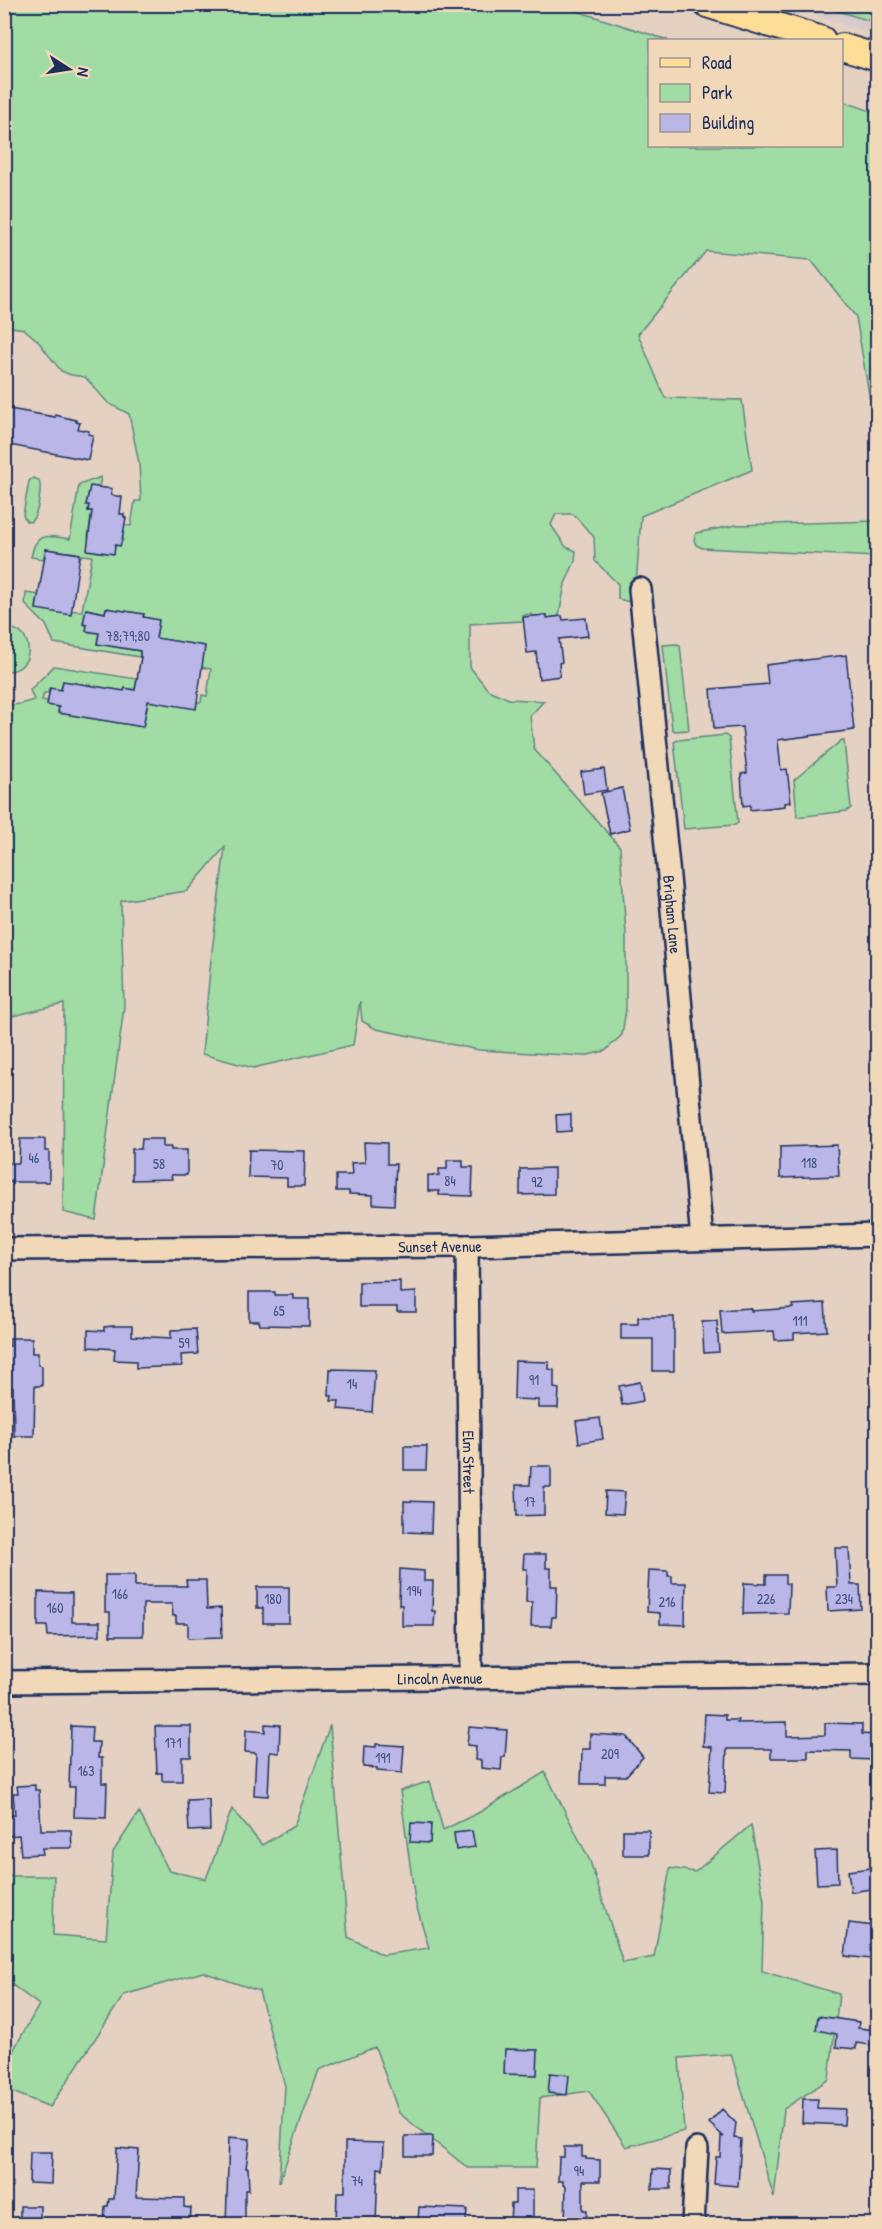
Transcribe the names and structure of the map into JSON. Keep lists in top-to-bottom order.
{
  "streets": {
    "street": [
      "Brigham Lane",
      "Sunset Avenue",
      "Elm Street",
      "Lincoln Avenue"
    ]
  },
  "crossings": [
    ["Brigham Lane", "Sunset Avenue"],
    ["Sunset Avenue", "Elm Street"],
    ["Elm Street", "Lincoln Avenue"]
  ],
  "house_numbers": [
    "78;79;80",
    "46",
    "118",
    "58",
    "70",
    "84",
    "92",
    "65",
    "111",
    "59",
    "91",
    "14",
    "17",
    "194",
    "166",
    "180",
    "226",
    "234",
    "216",
    "160",
    "171",
    "209",
    "191",
    "163",
    "94",
    "74"
  ],
  "legend": ["Road", "Park", "Building"],
  "north": "right"
}
